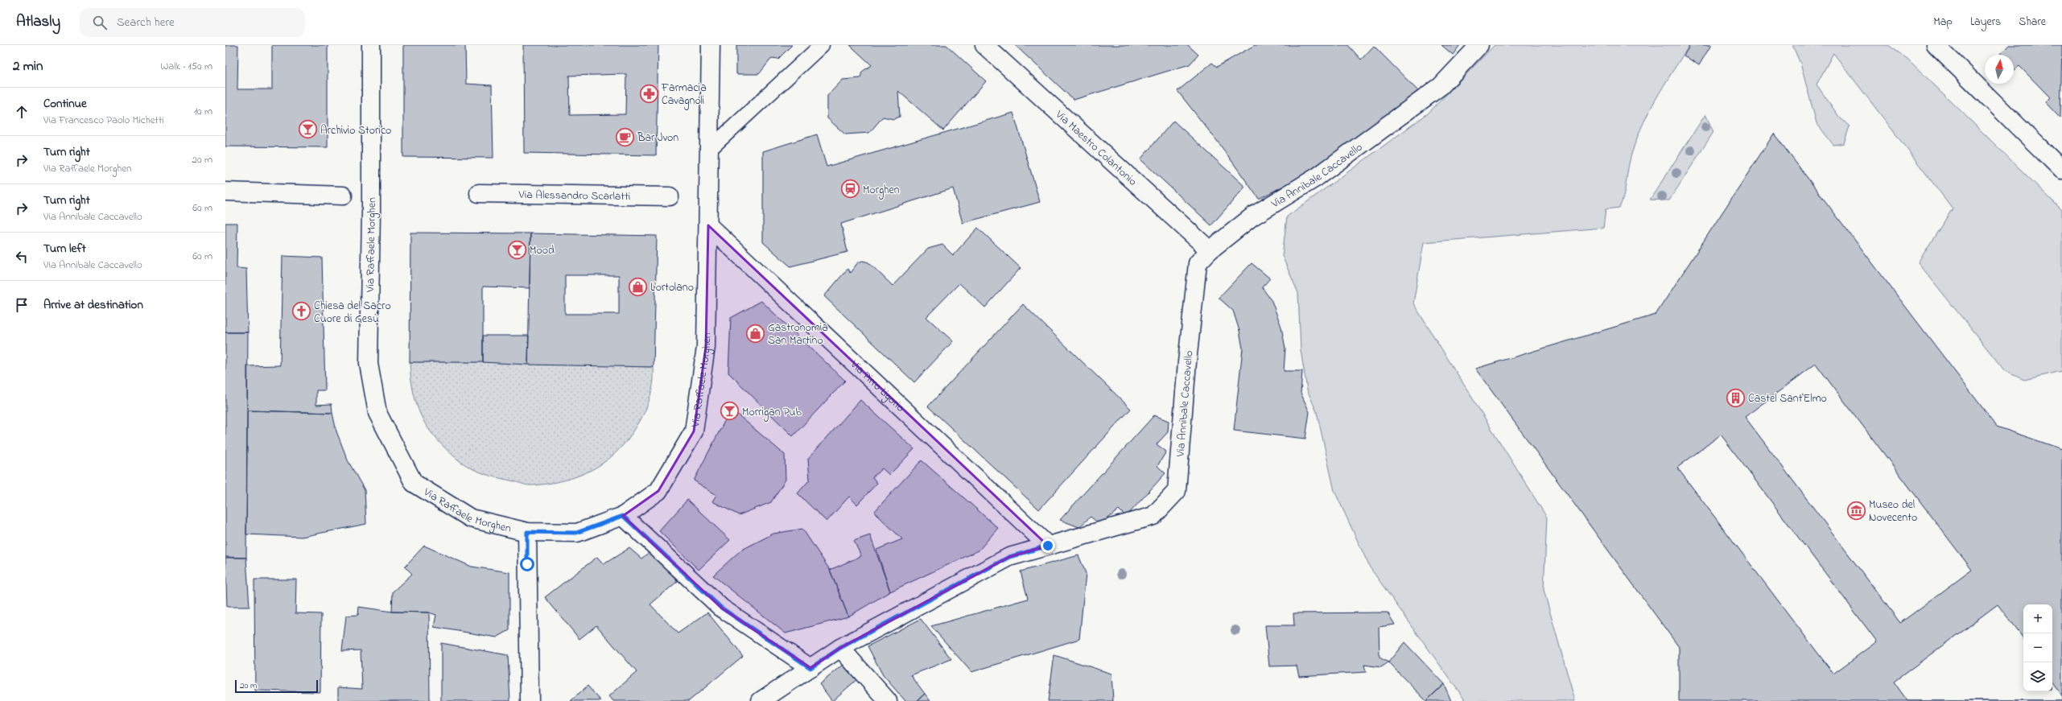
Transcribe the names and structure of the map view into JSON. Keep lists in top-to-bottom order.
{
  "streets": {
    "street": [
      "Via Maestro Colantonio",
      "Via Annibale Caccavello",
      "Via Alessandro Scarlatti",
      "Via Raffaele Morghen",
      "Via Pirro Ligorio"
    ]
  },
  "crossings": [
    ["Via Maestro Colantonio", "Via Annibale Caccavello"],
    ["Via Annibale Caccavello", "Via Pirro Ligorio"],
    ["Via Raffaele Morghen", "Via Pirro Ligorio"]
  ],
  "places": {
    "pharmacy": ["Farmacia Cavagnoli"],
    "bar": ["Archivio Storico", "Mood", "Morrigan Pub"],
    "cafe": ["Bar Jvon"],
    "station": ["Morghen"],
    "shop": ["L'ortolano", "Gastronomia San Martino"],
    "church": ["Chiesa del Sacro Cuore di Gesù"],
    "building": ["Castel Sant'Elmo"],
    "museum": ["Museo del Novecento"]
  },
  "scale_bar": "20 m",
  "north": "top",
  "page": {
    "header": "Atlasly",
    "search": "Search here",
    "nav": ["Map", "Layers", "Share"],
    "heading": ["2 min", "Walk · 150 m"],
    "list": [
      ["Continue", "Via Francesco Paolo Michetti", "10 m"],
      ["Turn right", "Via Raffaele Morghen", "20 m"],
      ["Turn right", "Via Annibale Caccavello", "60 m"],
      ["Turn left", "Via Annibale Caccavello", "60 m"],
      "Arrive at destination"
    ],
    "map_buttons": ["+", "−"],
    "scale": "20 m"
  }
}
